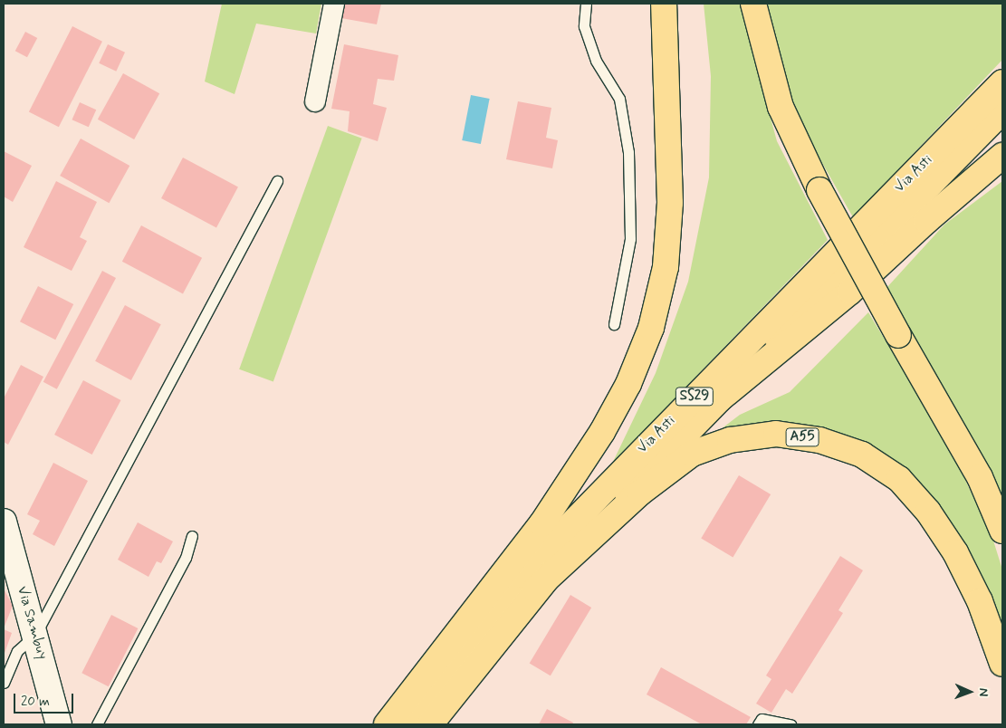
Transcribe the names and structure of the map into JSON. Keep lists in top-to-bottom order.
{
  "streets": {
    "main road": ["Via Asti", "SS29", "A55"],
    "street": ["Via Sambuy"]
  },
  "crossings": [
    ["Via Asti", "A55"]
  ],
  "scale_bar": "20 m",
  "north": "right"
}
